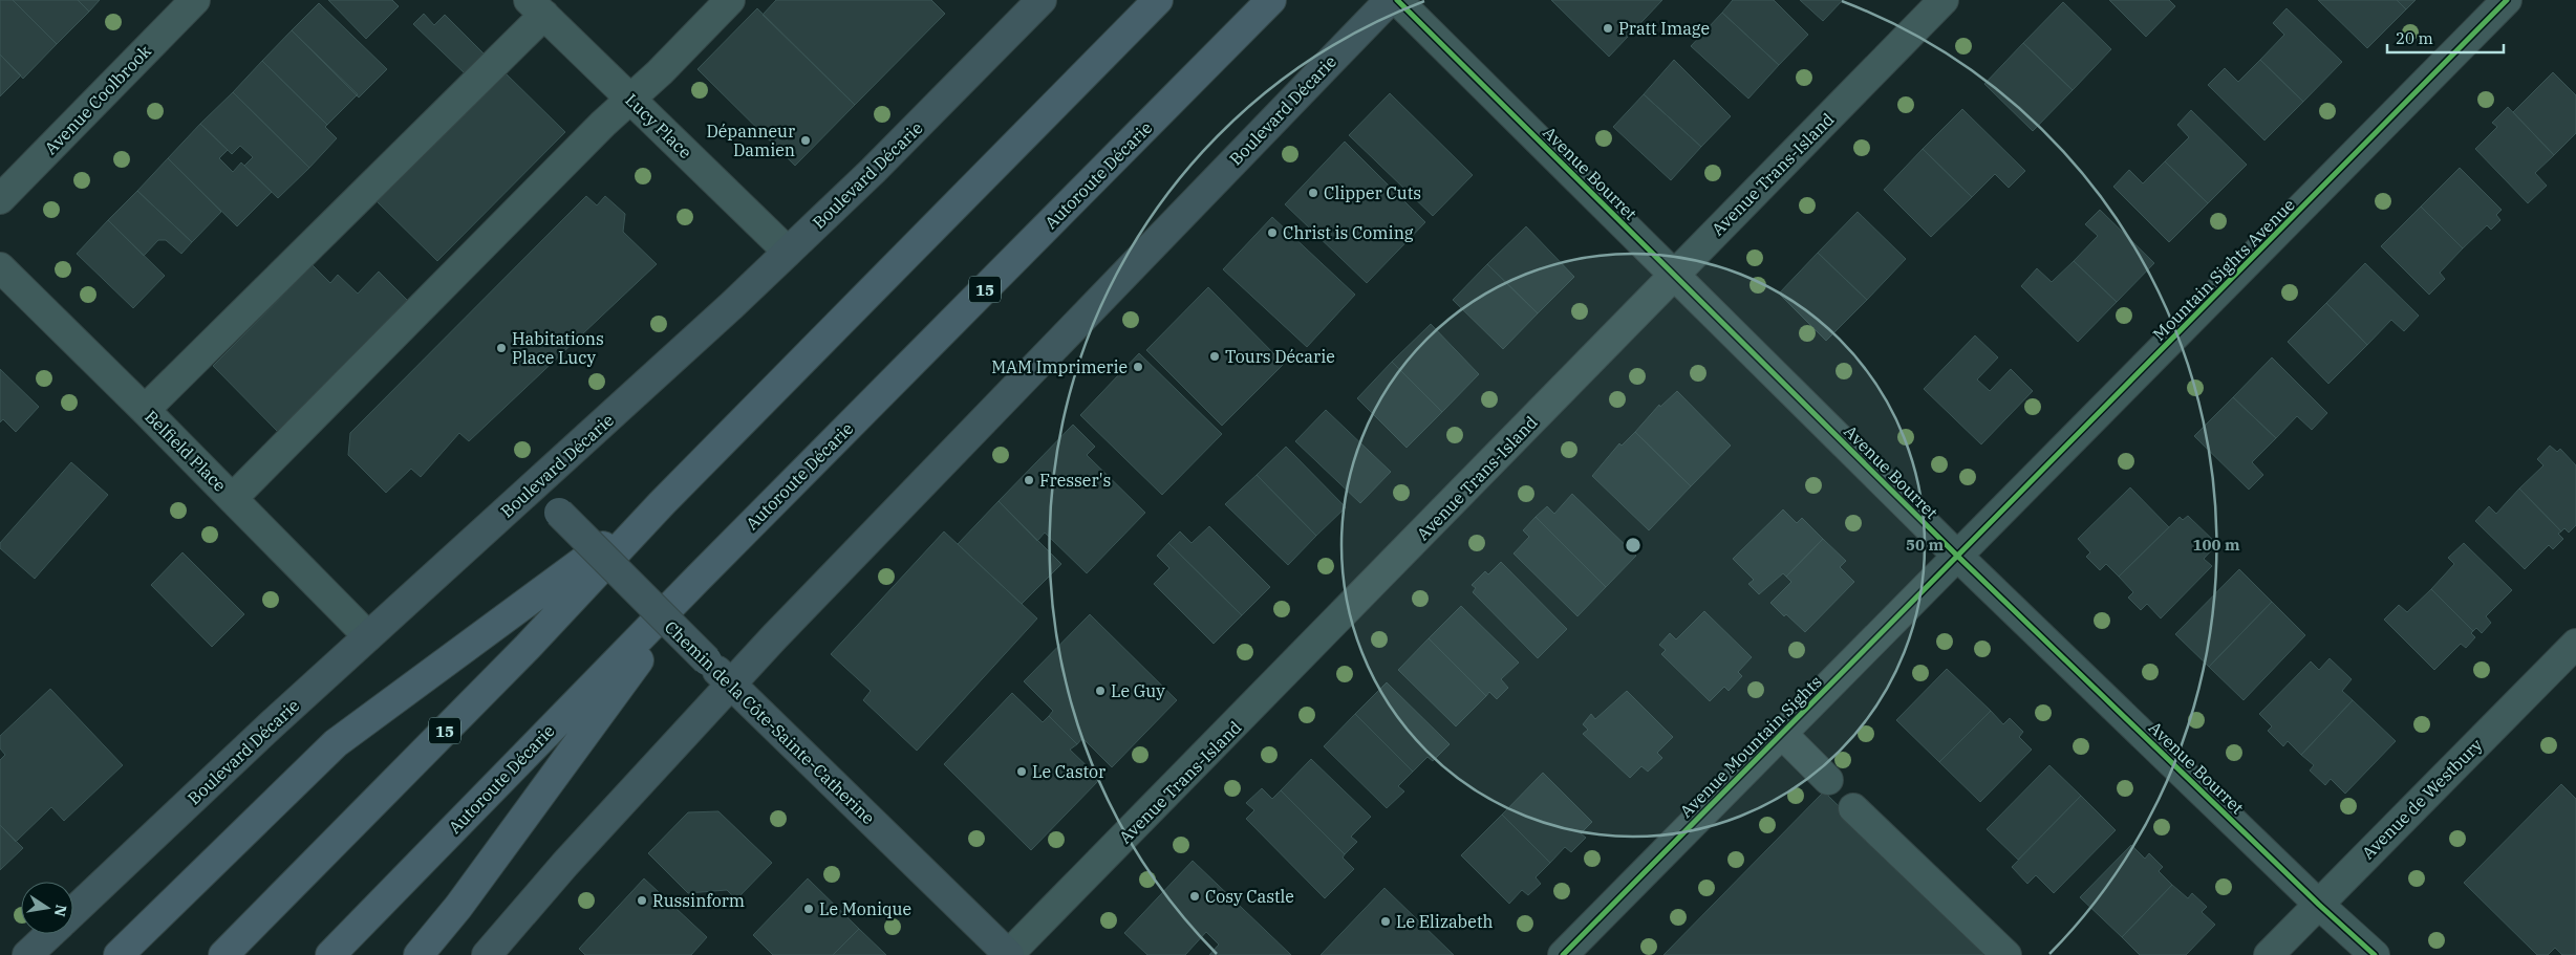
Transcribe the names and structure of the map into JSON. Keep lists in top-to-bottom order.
{
  "streets": {
    "highway": ["Autoroute Décarie", "15"],
    "main road": ["Boulevard Décarie", "Chemin de la Côte-Sainte-Catherine"],
    "street": [
      "Avenue Coolbrook",
      "Lucy Place",
      "Avenue Bourret",
      "Avenue Trans-Island",
      "Mountain Sights Avenue",
      "Belfield Place",
      "Avenue Mountain Sights",
      "Avenue de Westbury"
    ]
  },
  "crossings": [
    ["Boulevard Décarie", "Lucy Place"],
    ["Boulevard Décarie", "Belfield Place"],
    ["Boulevard Décarie", "Chemin de la Côte-Sainte-Catherine"],
    ["Avenue Bourret", "Avenue Trans-Island"],
    ["Avenue Bourret", "Mountain Sights Avenue"],
    ["Avenue Bourret", "Avenue Mountain Sights"],
    ["Avenue Bourret", "Avenue de Westbury"],
    ["Avenue Trans-Island", "Chemin de la Côte-Sainte-Catherine"],
    ["Mountain Sights Avenue", "Avenue Mountain Sights"]
  ],
  "places": [
    "Pratt Image",
    "Dépanneur Damien",
    "Clipper Cuts",
    "Christ is Coming",
    "Habitations Place Lucy",
    "Tours Décarie",
    "MAM Imprimerie",
    "Fresser's",
    "Le Guy",
    "Le Castor",
    "Cosy Castle",
    "Russinform",
    "Le Monique",
    "Le Elizabeth"
  ],
  "scale_bar": "20 m",
  "north": "right",
  "rings": ["50 m", "100 m"]
}
